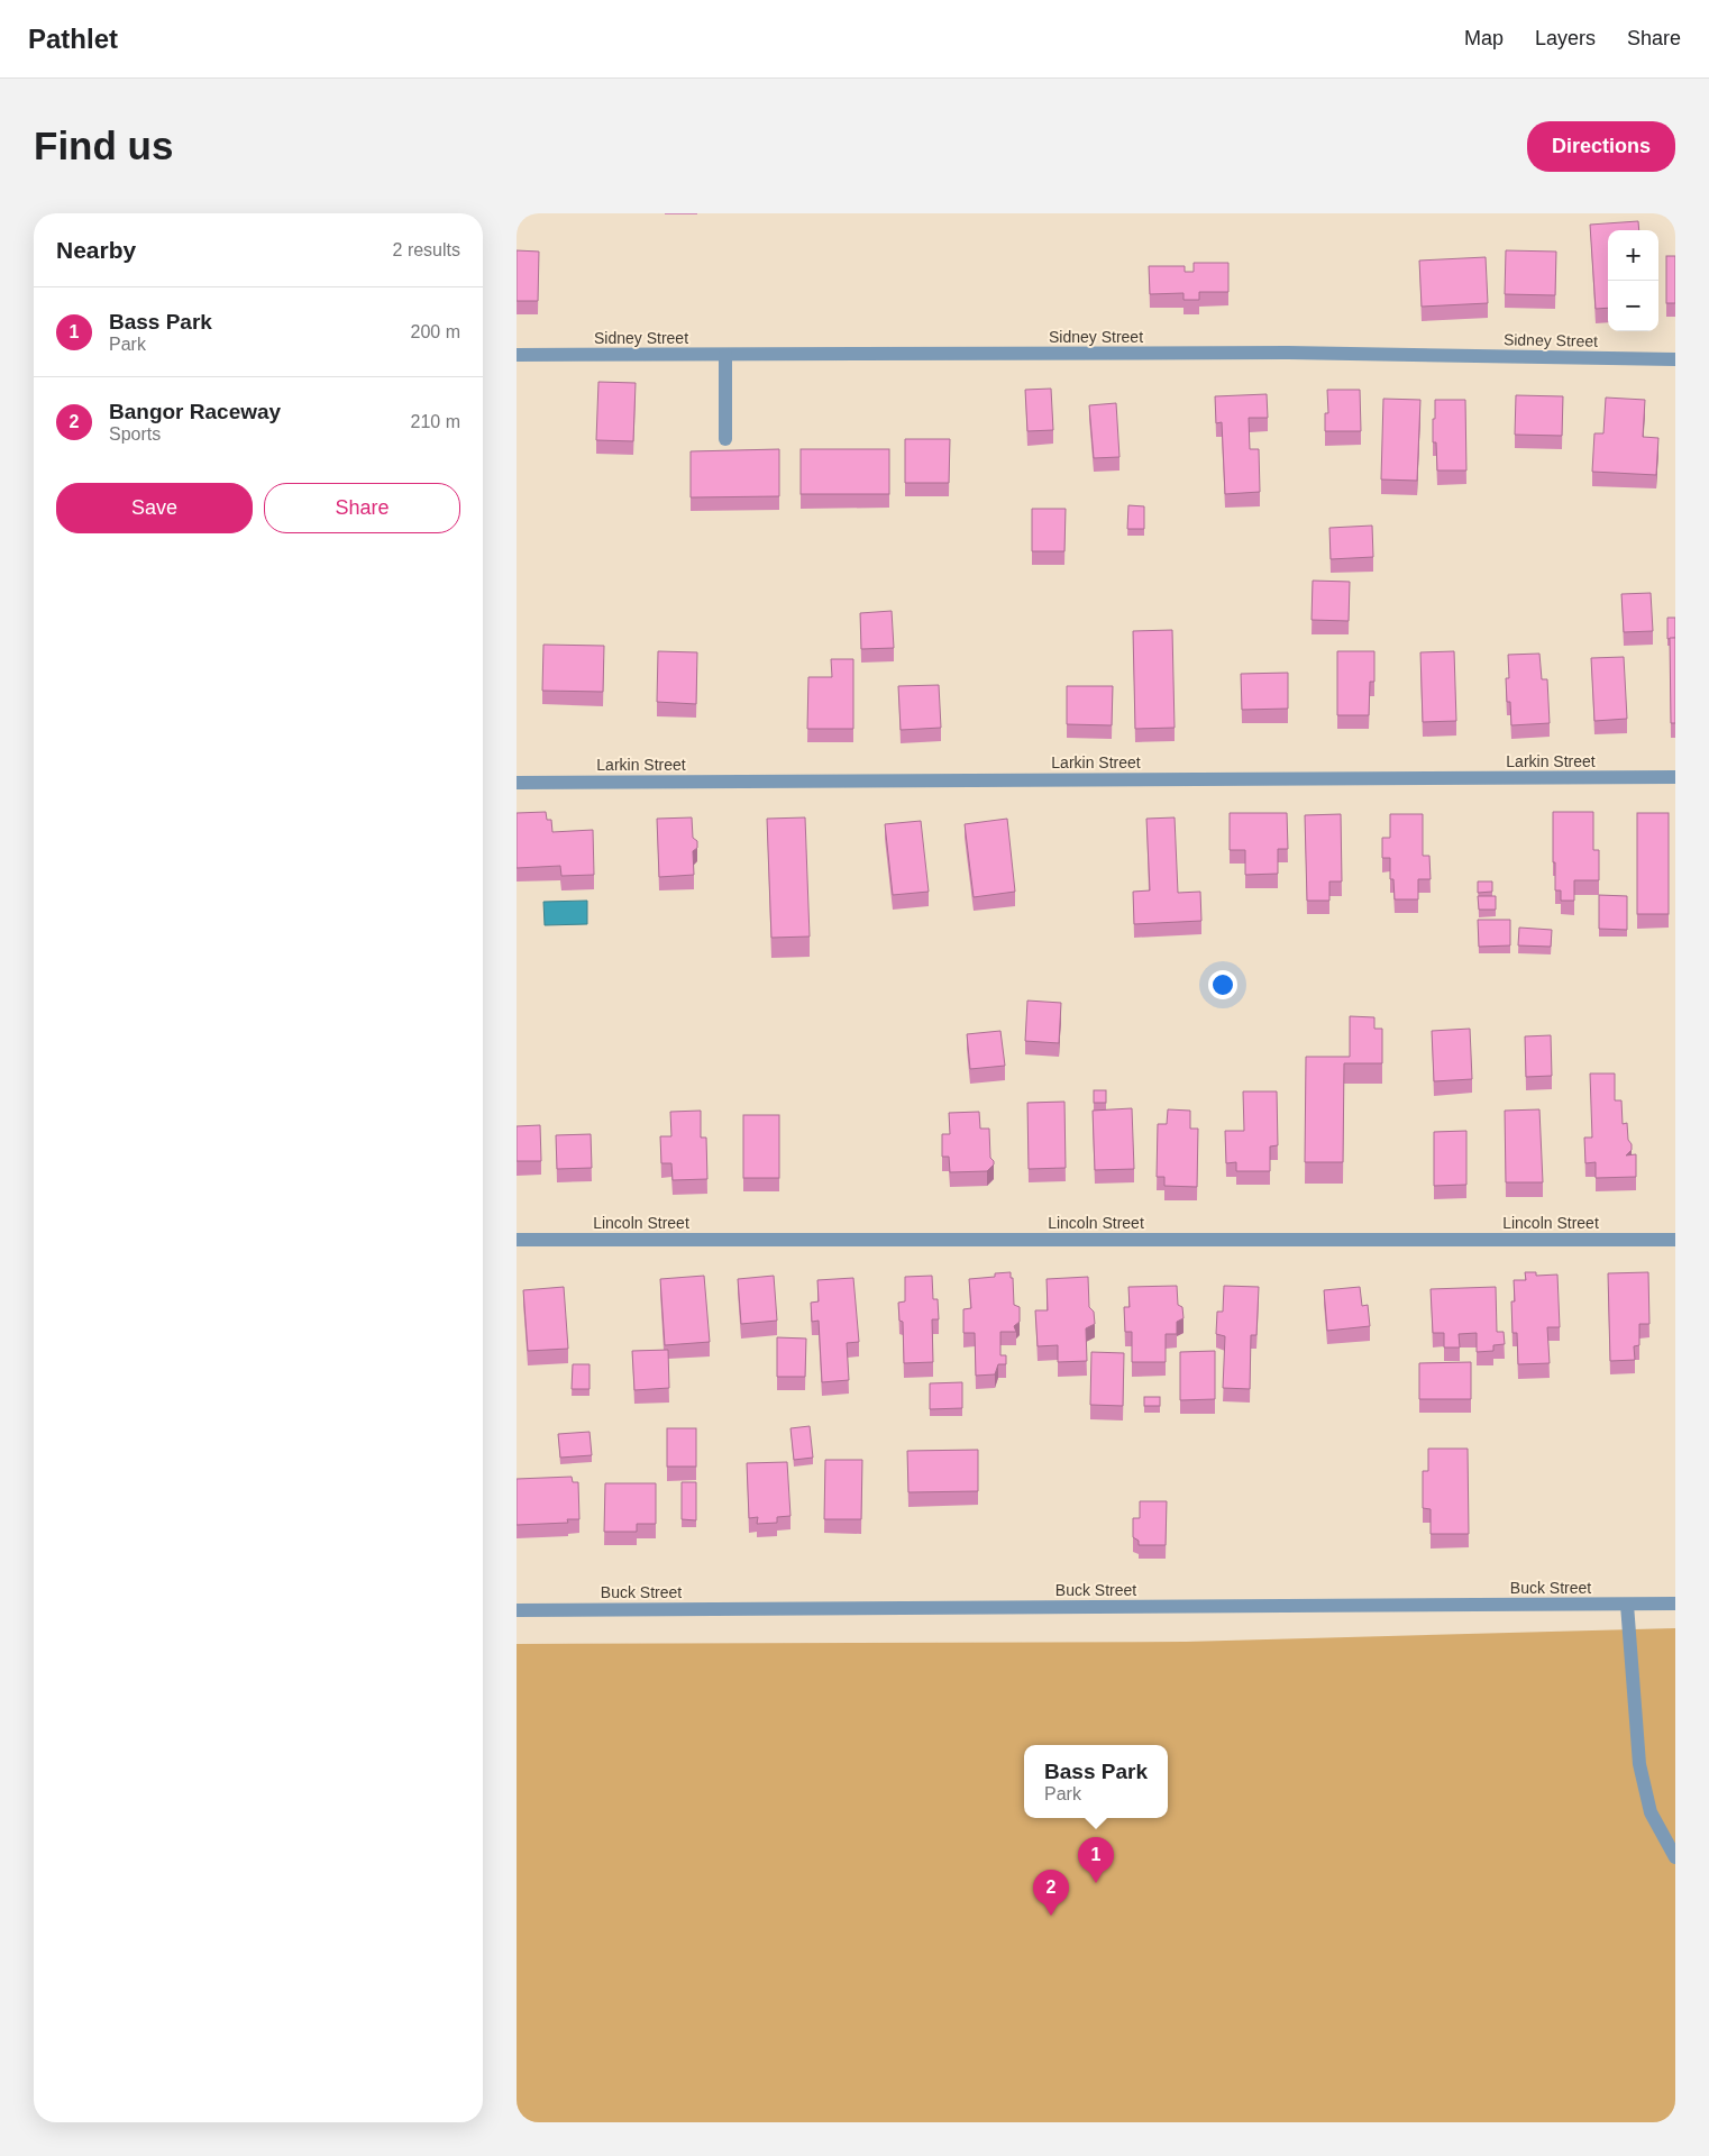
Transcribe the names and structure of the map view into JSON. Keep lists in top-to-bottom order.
{
  "streets": {
    "street": [
      "Sidney Street",
      "Larkin Street",
      "Lincoln Street",
      "Buck Street"
    ]
  },
  "page": {
    "header": "Pathlet",
    "nav": ["Map", "Layers", "Share"],
    "buttons": [
      "Directions",
      ["Save", "Share"]
    ],
    "title": "Find us",
    "heading": ["Nearby", "2 results"],
    "map_buttons": ["+", "−"],
    "list": [
      {
        "mark": "1",
        "name": "Bass Park",
        "note": "Park",
        "value": "200 m"
      },
      {
        "mark": "2",
        "name": "Bangor Raceway",
        "note": "Sports",
        "value": "210 m"
      }
    ],
    "popup": ["Bass Park", "Park"],
    "pins": ["1", "2"]
  }
}
